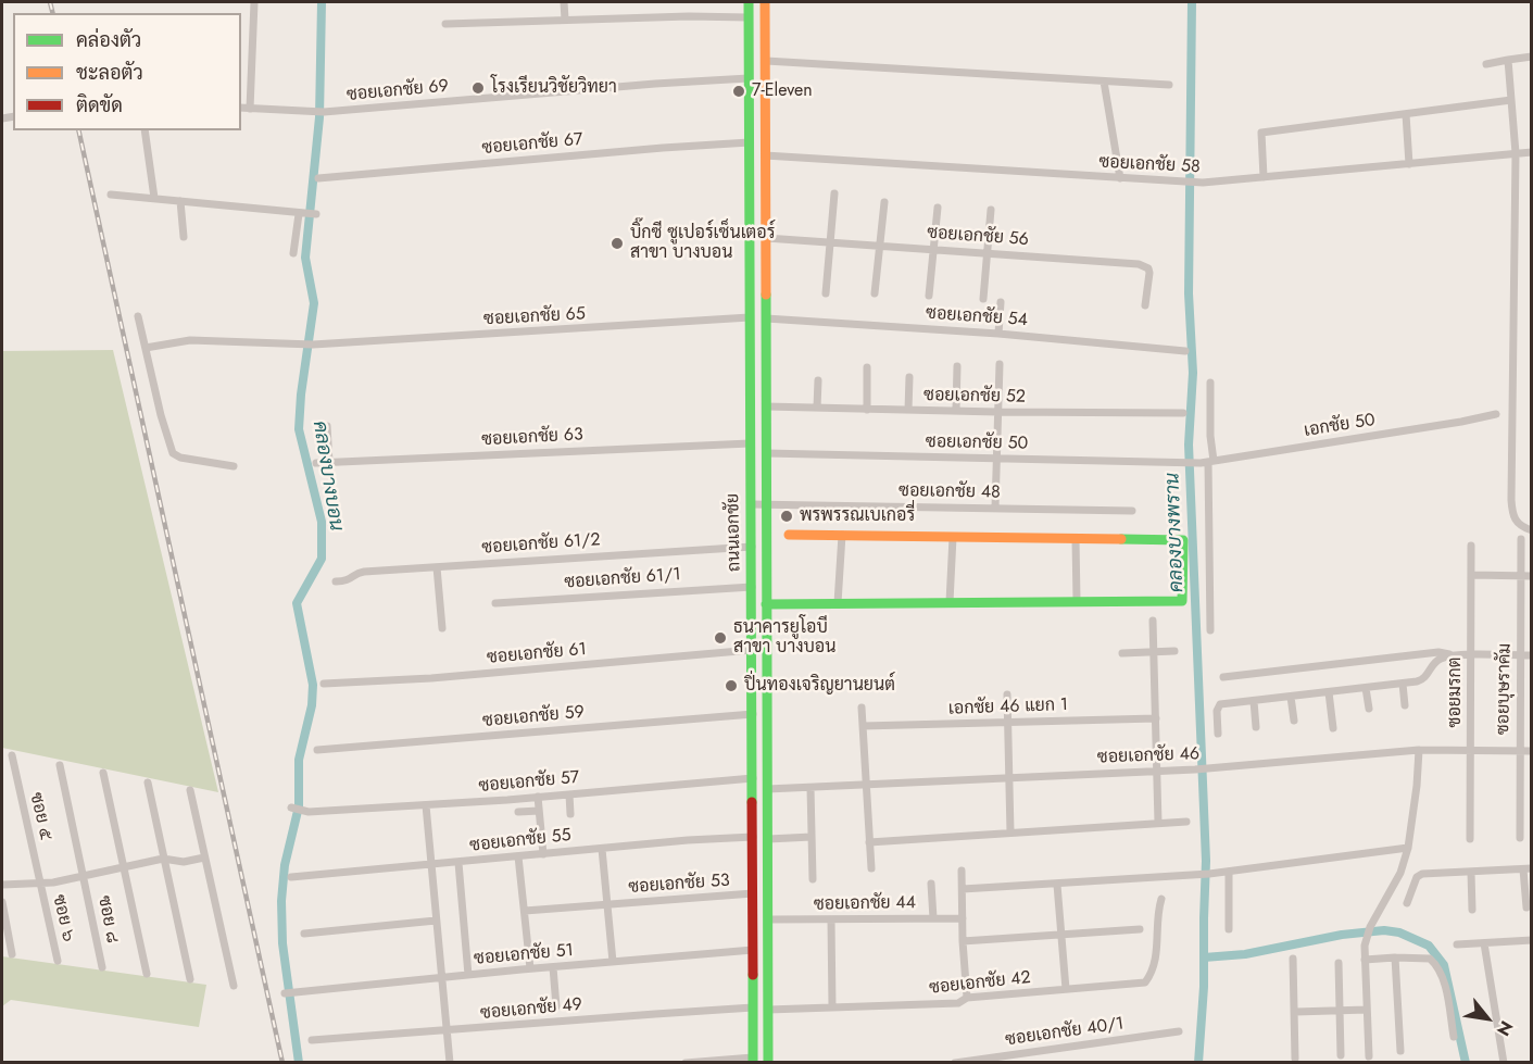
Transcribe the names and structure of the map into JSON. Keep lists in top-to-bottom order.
{
  "streets": {
    "main road": ["ถนนเอกชัย"],
    "street": [
      "ซอยเอกชัย 69",
      "ซอยเอกชัย 67",
      "ซอยเอกชัย 58",
      "ซอยเอกชัย 56",
      "ซอยเอกชัย 65",
      "ซอยเอกชัย 54",
      "ซอยเอกชัย 52",
      "เอกชัย 50",
      "ซอยเอกชัย 63",
      "ซอยเอกชัย 50",
      "ซอยเอกชัย 48",
      "ซอยเอกชัย 61/2",
      "ซอยเอกชัย 61/1",
      "ซอยเอกชัย 61",
      "ซอยบุษราคัม",
      "ซอยมรกต",
      "เอกชัย 46 แยก 1",
      "ซอยเอกชัย 59",
      "ซอยเอกชัย 46",
      "ซอยเอกชัย 57",
      "ซอย ๕",
      "ซอยเอกชัย 55",
      "ซอยเอกชัย 53",
      "ซอยเอกชัย 44",
      "ซอย ๖",
      "ซอย ๘",
      "ซอยเอกชัย 51",
      "ซอยเอกชัย 42",
      "ซอยเอกชัย 49",
      "ซอยเอกชัย 40/1"
    ]
  },
  "crossings": [
    ["ซอยเอกชัย 69", "ถนนเอกชัย"],
    ["ซอยเอกชัย 67", "ถนนเอกชัย"],
    ["ซอยเอกชัย 58", "ถนนเอกชัย"],
    ["ซอยเอกชัย 56", "ถนนเอกชัย"],
    ["ซอยเอกชัย 65", "ถนนเอกชัย"],
    ["ซอยเอกชัย 54", "ถนนเอกชัย"],
    ["ซอยเอกชัย 52", "ถนนเอกชัย"],
    ["เอกชัย 50", "ซอยเอกชัย 50"],
    ["ซอยเอกชัย 63", "ถนนเอกชัย"],
    ["ซอยเอกชัย 50", "ถนนเอกชัย"],
    ["ซอยเอกชัย 48", "ถนนเอกชัย"],
    ["ถนนเอกชัย", "ซอยเอกชัย 61/2"],
    ["ถนนเอกชัย", "ซอยเอกชัย 61/1"],
    ["ถนนเอกชัย", "ซอยเอกชัย 61"],
    ["ถนนเอกชัย", "ซอยเอกชัย 59"],
    ["ถนนเอกชัย", "ซอยเอกชัย 46"],
    ["ถนนเอกชัย", "ซอยเอกชัย 57"],
    ["ถนนเอกชัย", "ซอยเอกชัย 55"],
    ["ถนนเอกชัย", "ซอยเอกชัย 53"],
    ["ถนนเอกชัย", "ซอยเอกชัย 44"],
    ["ถนนเอกชัย", "ซอยเอกชัย 51"],
    ["ถนนเอกชัย", "ซอยเอกชัย 42"],
    ["ถนนเอกชัย", "ซอยเอกชัย 49"],
    ["ซอยบุษราคัม", "ซอยเอกชัย 46"],
    ["ซอยมรกต", "ซอยเอกชัย 46"],
    ["ซอย ๕", "ซอย ๖"]
  ],
  "water": ["คลองบางบอน", "คลองบางพราน"],
  "places": [
    "โรงเรียนวิชัยวิทยา",
    "7-Eleven",
    "บิ๊กซี ซูเปอร์เซ็นเตอร์ สาขา บางบอน",
    "พรพรรณเบเกอรี่",
    "ธนาคารยูโอบี สาขา บางบอน",
    "ปิ่นทองเจริญยานยนต์"
  ],
  "legend": ["คล่องตัว", "ชะลอตัว", "ติดขัด"],
  "north": "bottom right"
}
